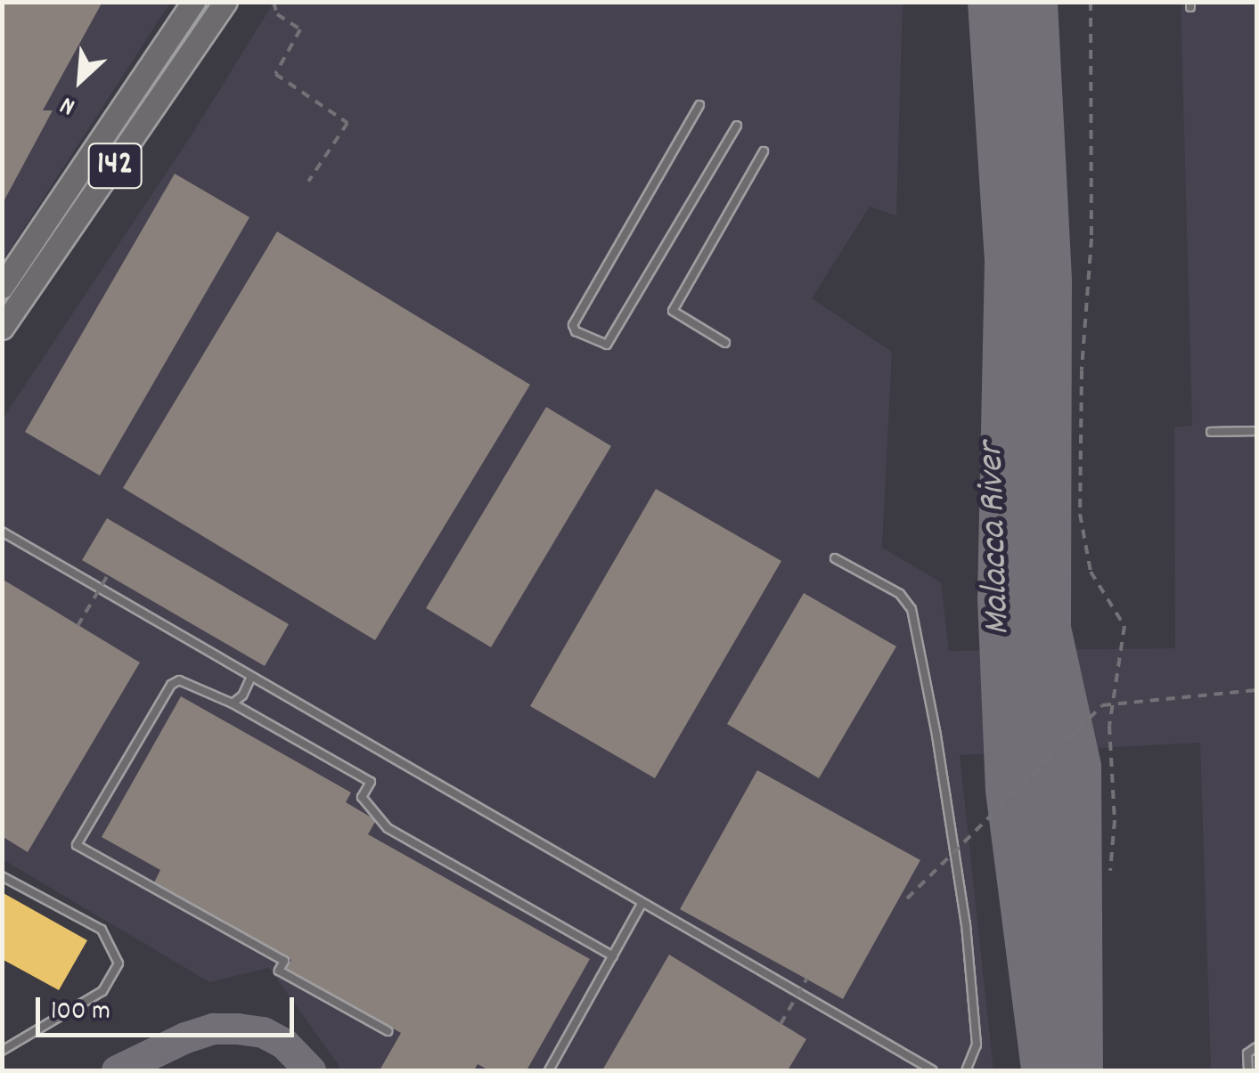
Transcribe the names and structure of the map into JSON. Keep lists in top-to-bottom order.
{
  "streets": {
    "main road": ["142"]
  },
  "water": ["Malacca River"],
  "scale_bar": "100 m",
  "north": "bottom left"
}
